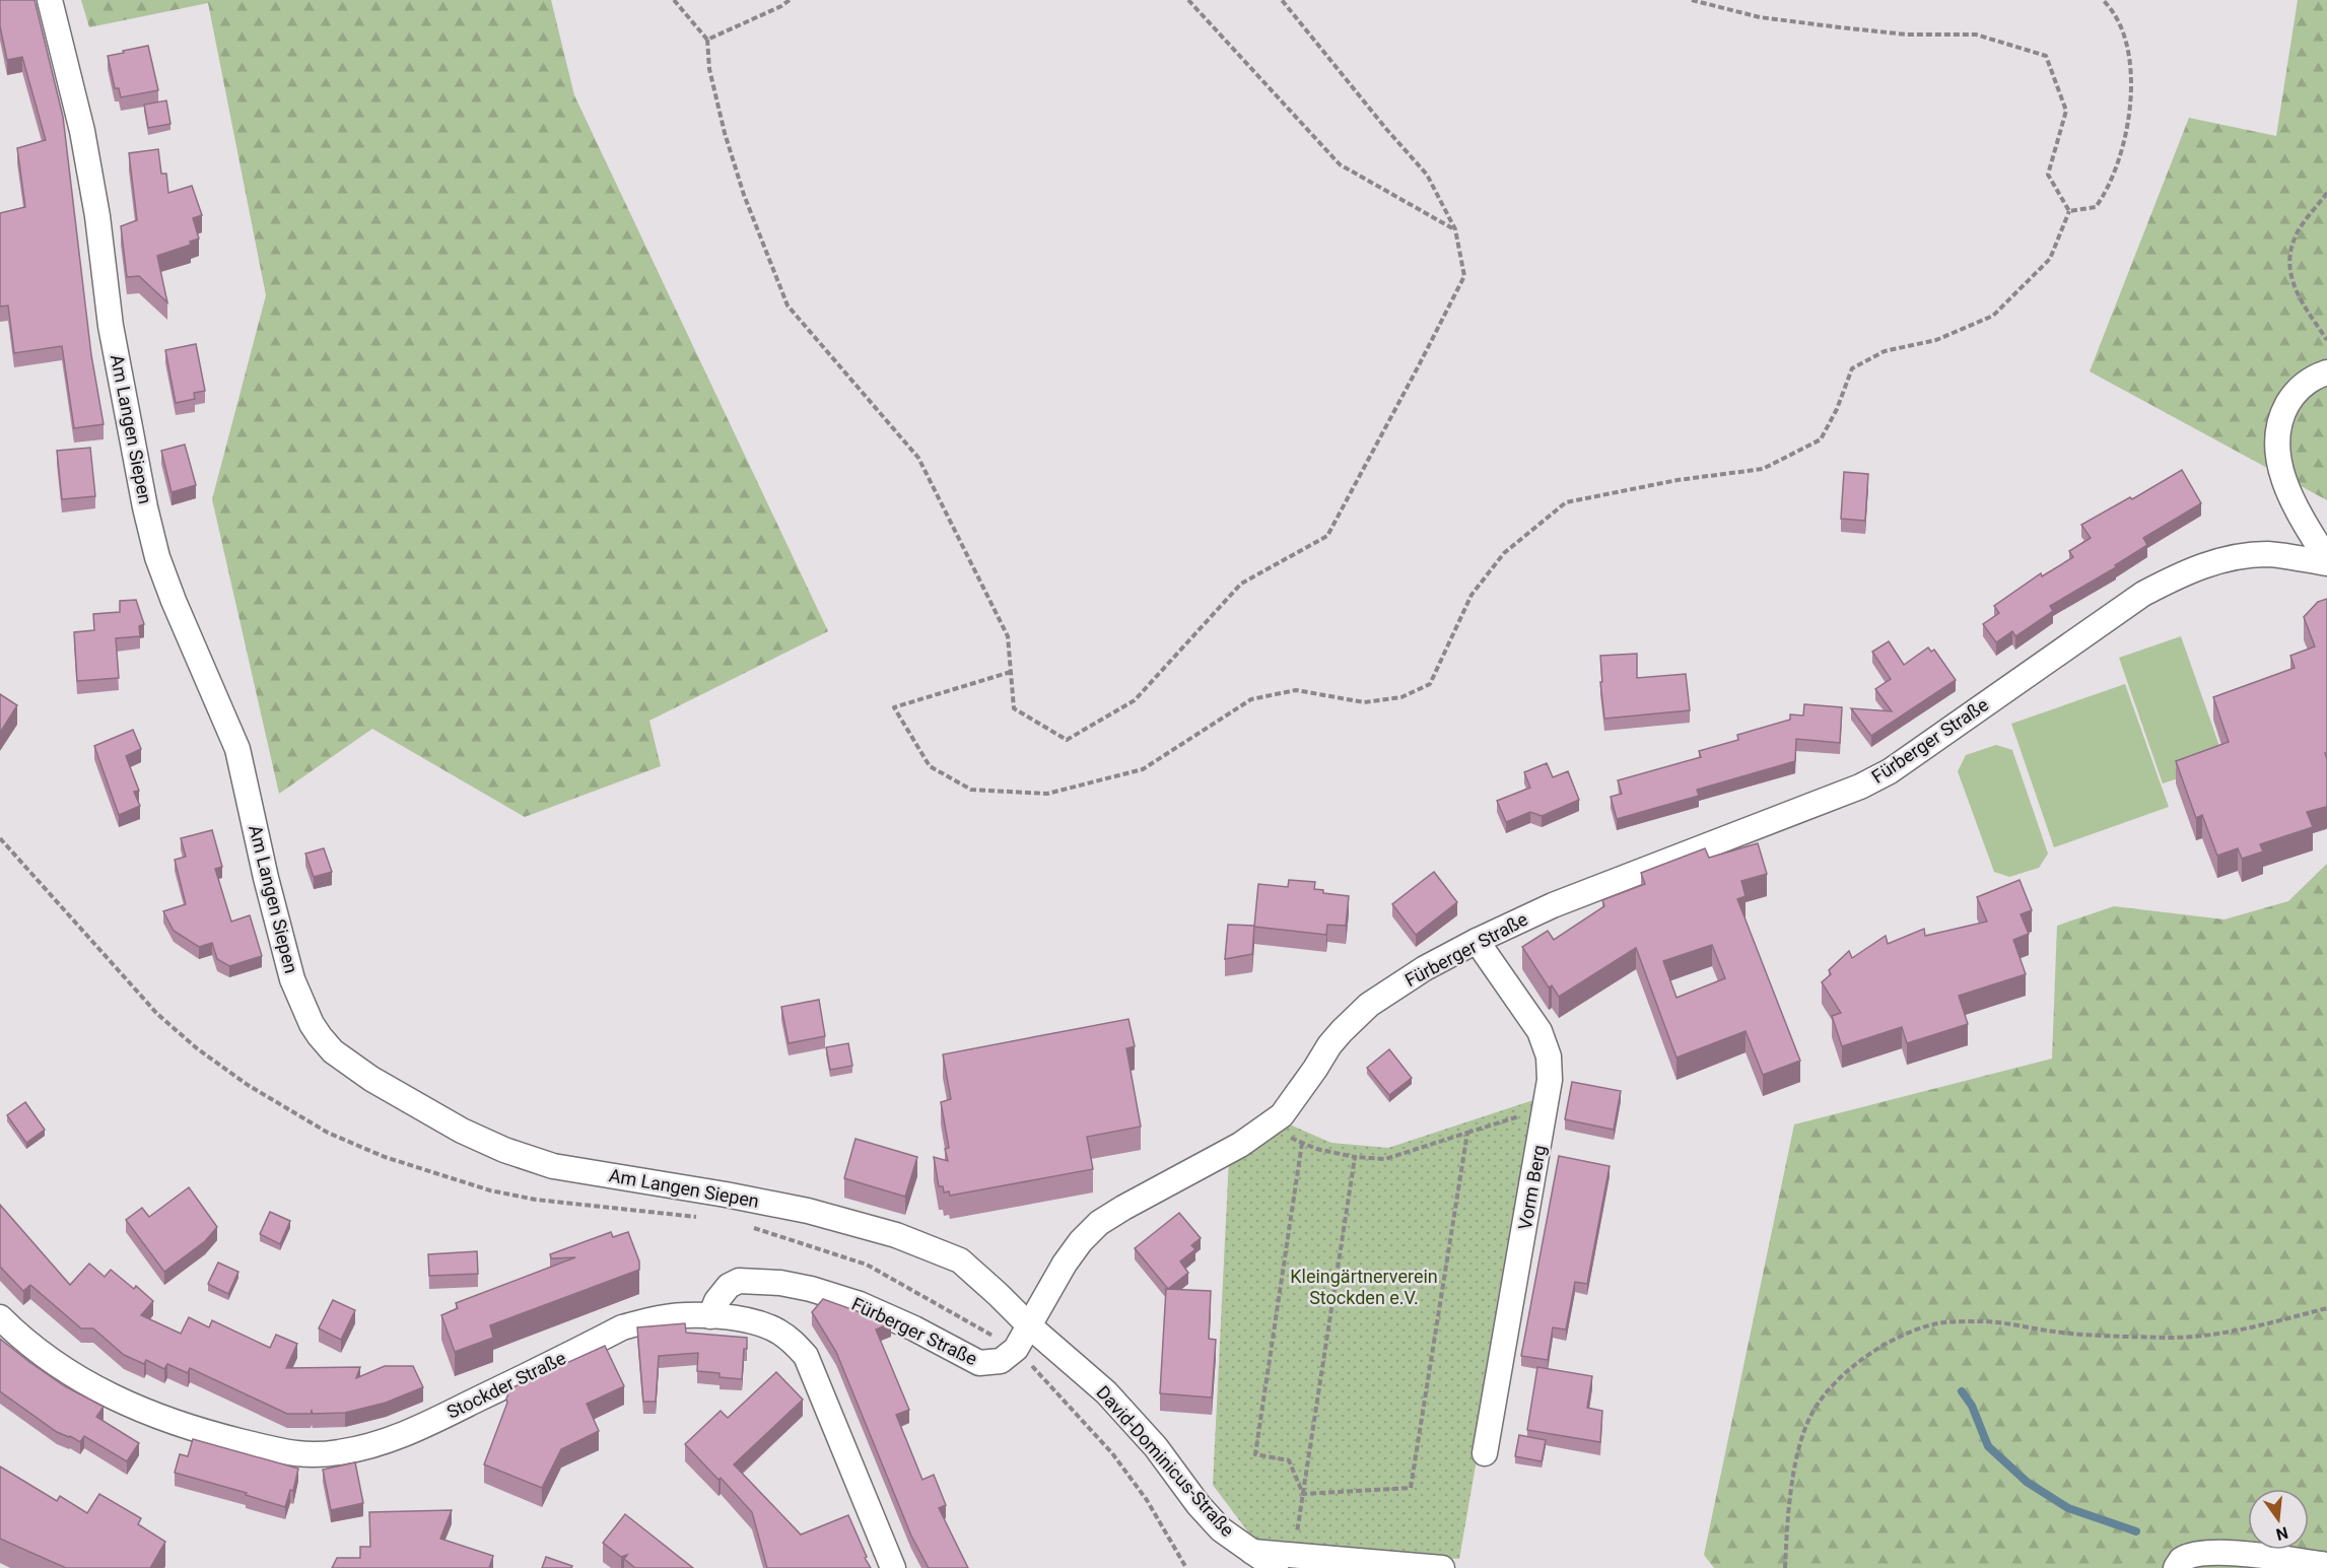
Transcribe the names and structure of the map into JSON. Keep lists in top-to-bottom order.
{
  "streets": {
    "street": [
      "Am Langen Siepen",
      "Fürberger Straße",
      "Vorm Berg",
      "Stockder Straße",
      "David-Dominicus-Straße"
    ]
  },
  "crossings": [
    ["Am Langen Siepen", "Fürberger Straße"],
    ["Am Langen Siepen", "David-Dominicus-Straße"],
    ["Fürberger Straße", "Vorm Berg"],
    ["Fürberger Straße", "Stockder Straße"],
    ["Fürberger Straße", "David-Dominicus-Straße"]
  ],
  "parks": ["Kleingärtnerverein Stockden e.V."],
  "north": "bottom"
}
